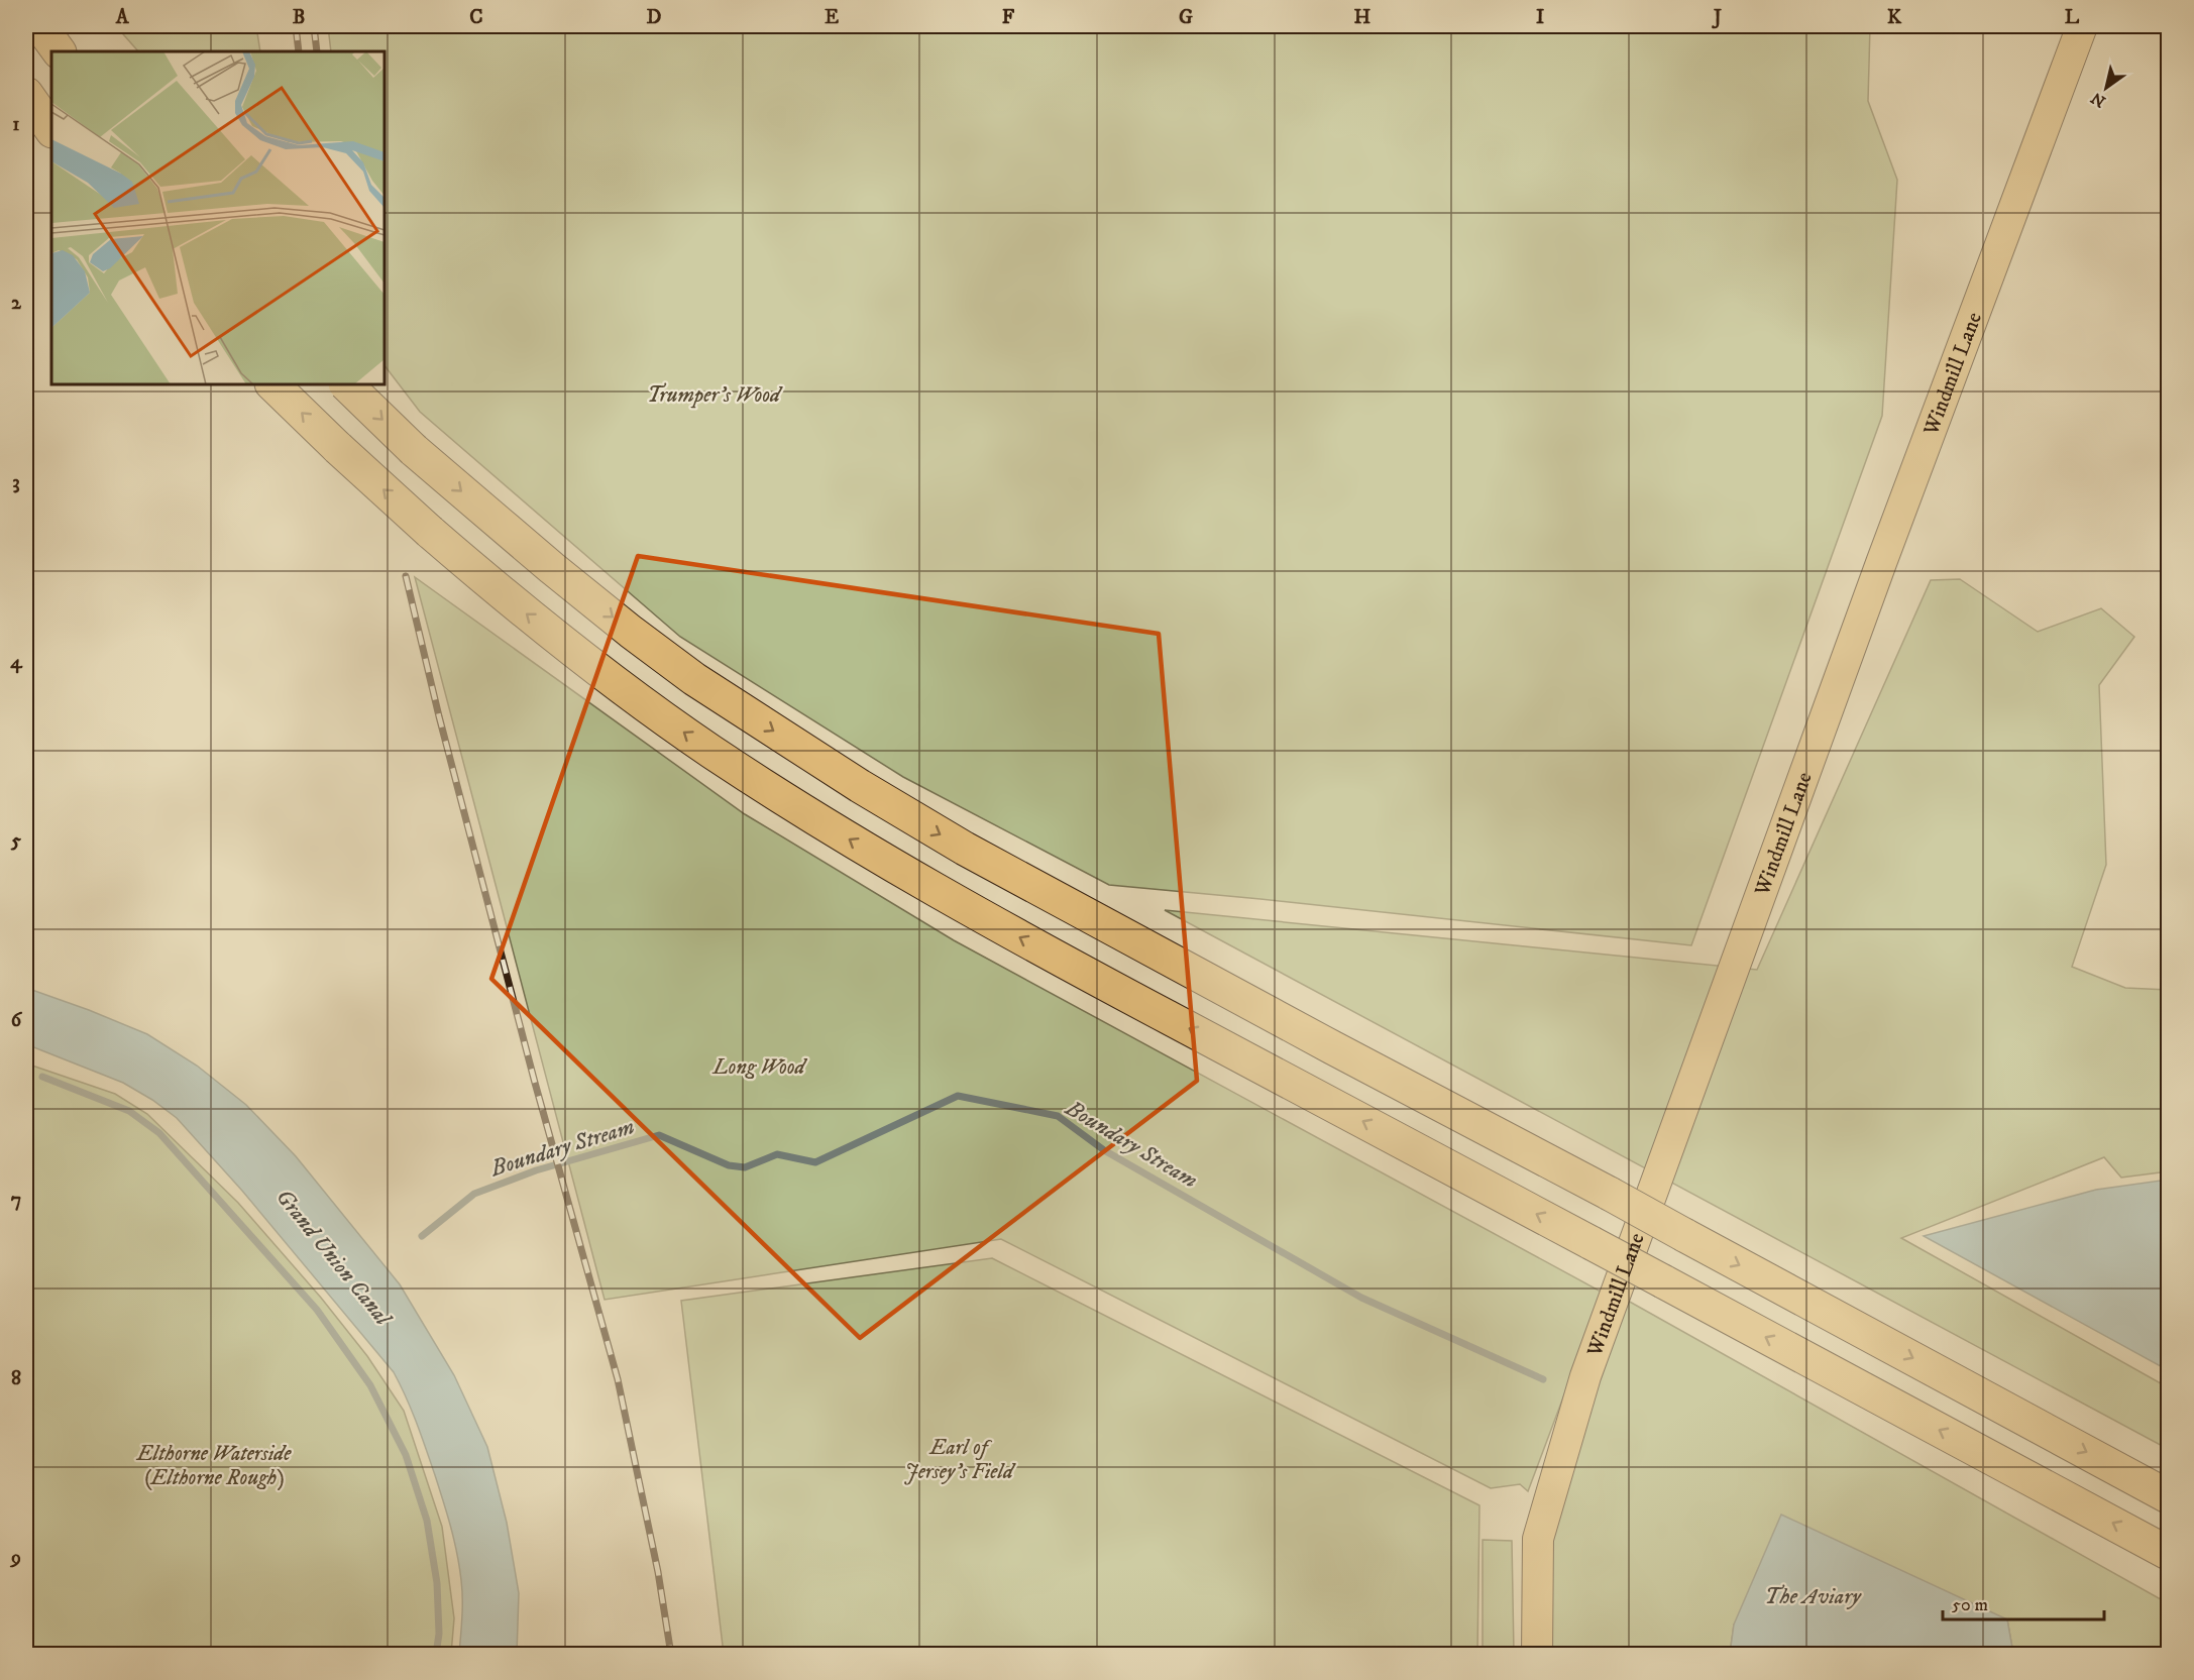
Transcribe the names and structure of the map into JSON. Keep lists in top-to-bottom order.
{
  "streets": {
    "main road": ["Windmill Lane"]
  },
  "water": ["Boundary Stream", "Grand Union Canal", "The Aviary"],
  "parks": [
    "Trumper's Wood",
    "Long Wood",
    "Earl of Jersey's Field",
    "Elthorne Waterside (Elthorne Rough)"
  ],
  "scale_bar": "50 m",
  "north": "bottom left",
  "grid": {
    "columns": [
      "A",
      "B",
      "C",
      "D",
      "E",
      "F",
      "G",
      "H",
      "I",
      "J",
      "K",
      "L"
    ],
    "rows": [
      "1",
      "2",
      "3",
      "4",
      "5",
      "6",
      "7",
      "8",
      "9"
    ]
  }
}
